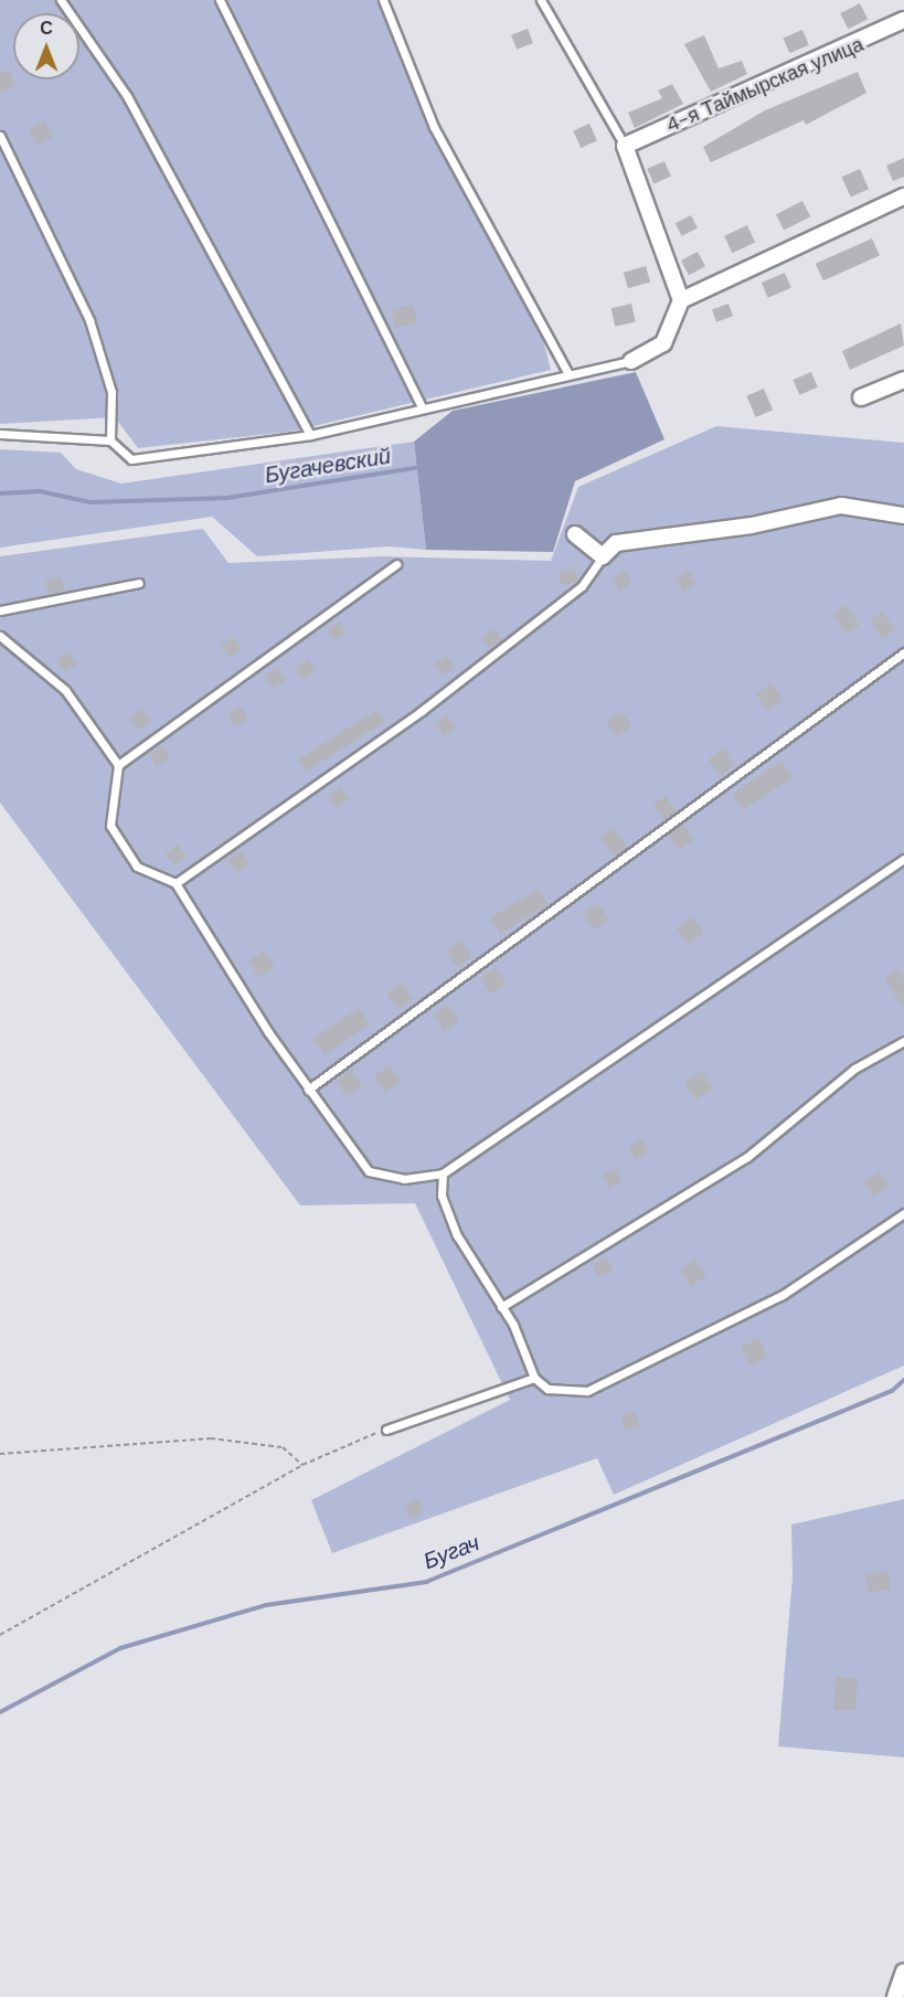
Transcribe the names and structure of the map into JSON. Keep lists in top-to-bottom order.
{
  "streets": {
    "street": ["4-я Таймырская улица"]
  },
  "water": ["Бугачевский", "Бугач"],
  "north": "top"
}
